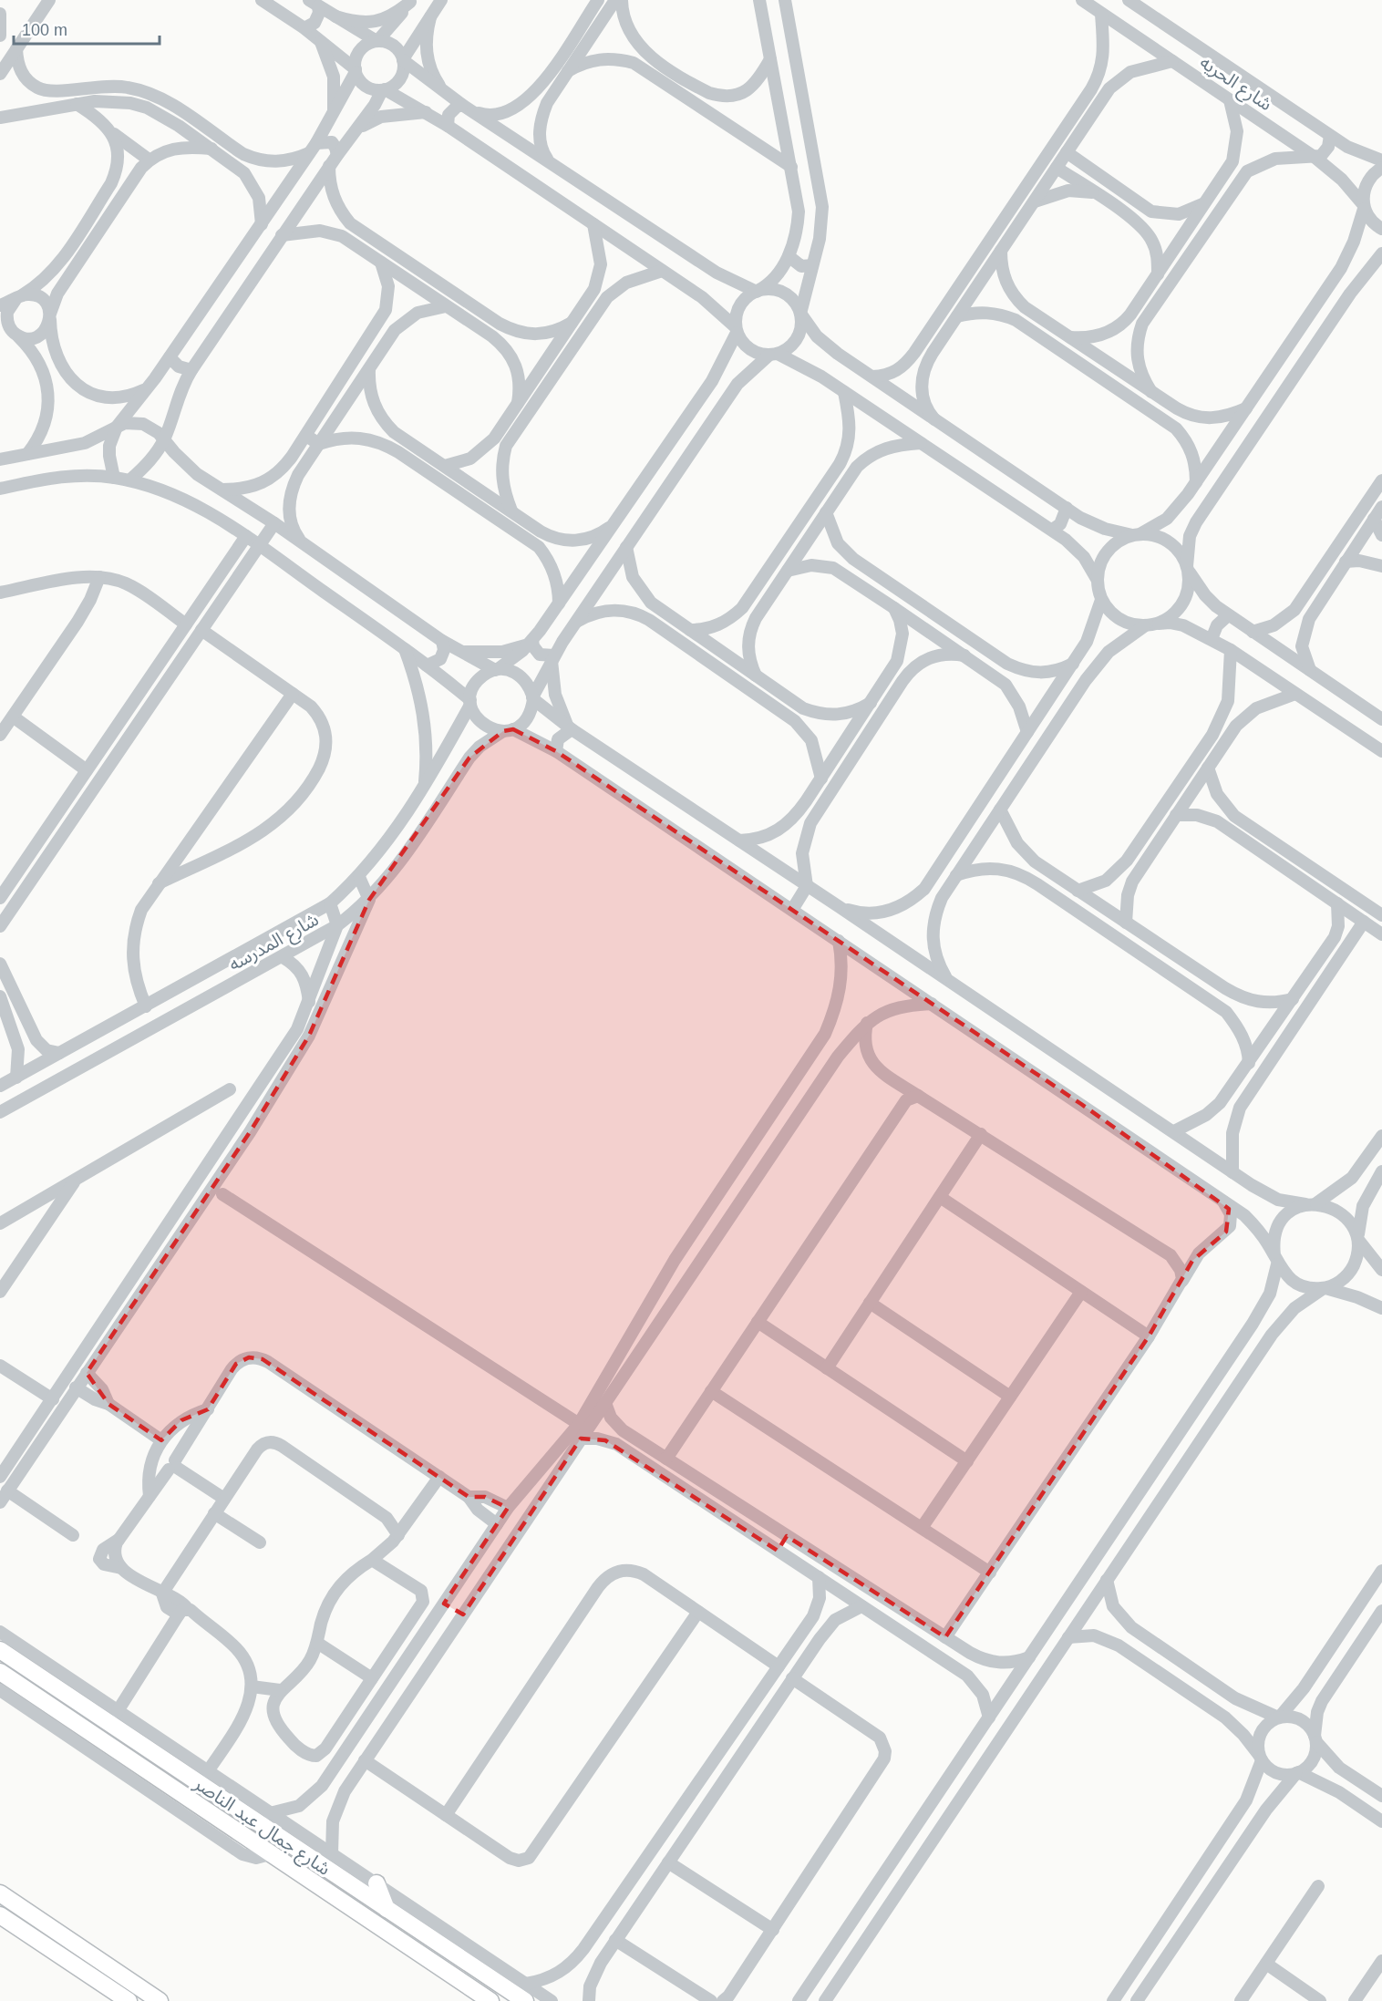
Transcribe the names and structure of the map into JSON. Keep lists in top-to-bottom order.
{
  "streets": {
    "main road": ["شارع جمال عبد الناصر"],
    "street": ["شارع الحريه", "شارع المدرسه"]
  },
  "scale_bar": "100 m"
}
